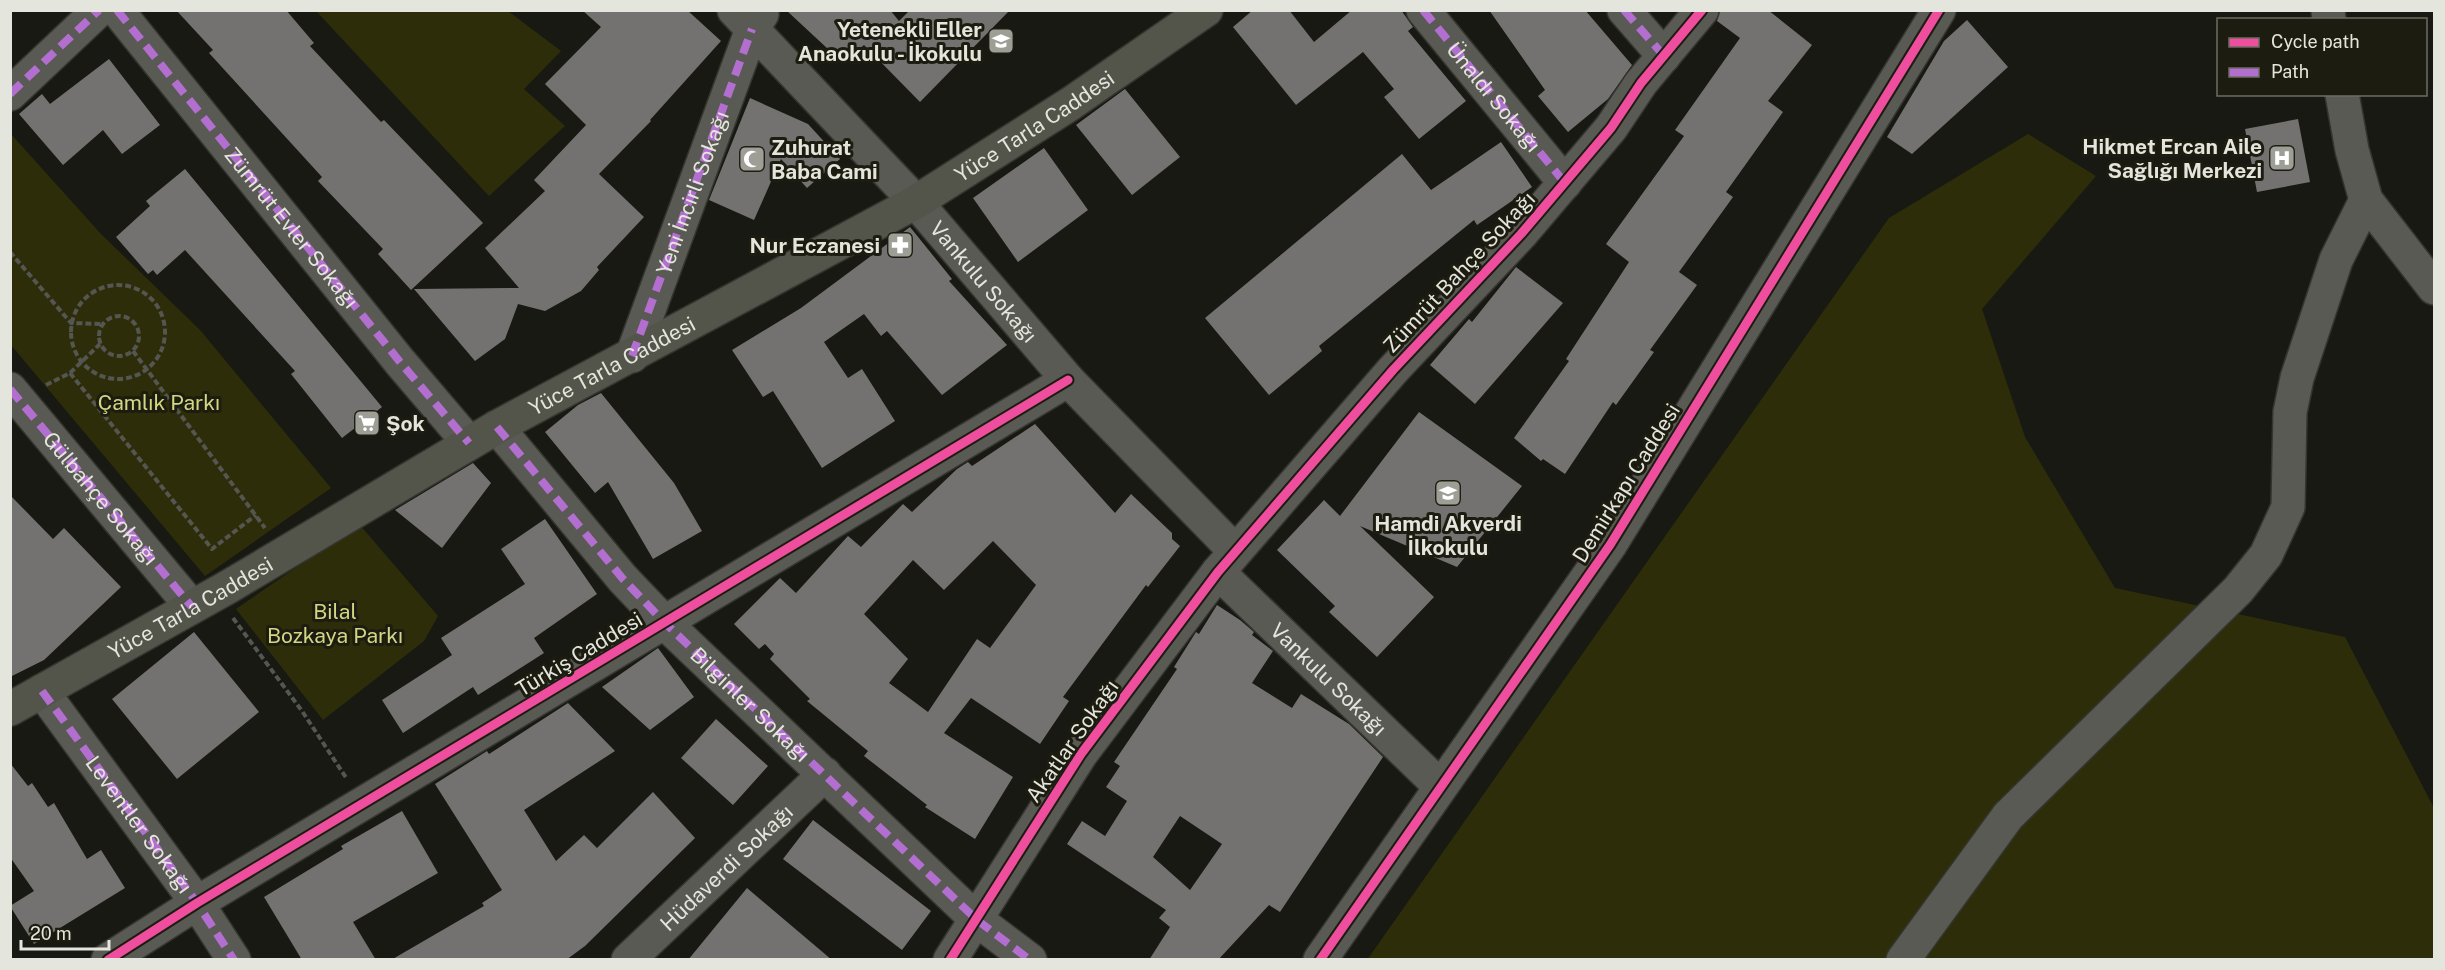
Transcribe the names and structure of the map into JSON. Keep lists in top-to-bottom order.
{
  "streets": {
    "main road": ["Yüce Tarla Caddesi"],
    "street": [
      "Ünaldı Sokağı",
      "Yeni İncirli Sokağı",
      "Zümrüt Evler Sokağı",
      "Zümrüt Bahçe Sokağı",
      "Vankulu Sokağı",
      "Demirkapı Caddesi",
      "Gülbahçe Sokağı",
      "Türkiş Caddesi",
      "Bilginler Sokağı",
      "Akatlar Sokağı",
      "Leventler Sokağı",
      "Hüdaverdi Sokağı"
    ]
  },
  "crossings": [
    ["Ünaldı Sokağı", "Zümrüt Bahçe Sokağı"],
    ["Yüce Tarla Caddesi", "Yeni İncirli Sokağı"],
    ["Yüce Tarla Caddesi", "Zümrüt Evler Sokağı"],
    ["Yüce Tarla Caddesi", "Vankulu Sokağı"],
    ["Yüce Tarla Caddesi", "Gülbahçe Sokağı"],
    ["Yüce Tarla Caddesi", "Bilginler Sokağı"],
    ["Yüce Tarla Caddesi", "Leventler Sokağı"],
    ["Yeni İncirli Sokağı", "Vankulu Sokağı"],
    ["Zümrüt Bahçe Sokağı", "Vankulu Sokağı"],
    ["Zümrüt Bahçe Sokağı", "Akatlar Sokağı"],
    ["Vankulu Sokağı", "Demirkapı Caddesi"],
    ["Vankulu Sokağı", "Türkiş Caddesi"],
    ["Vankulu Sokağı", "Akatlar Sokağı"],
    ["Türkiş Caddesi", "Bilginler Sokağı"],
    ["Türkiş Caddesi", "Leventler Sokağı"],
    ["Bilginler Sokağı", "Akatlar Sokağı"],
    ["Bilginler Sokağı", "Hüdaverdi Sokağı"]
  ],
  "parks": ["Çamlık Parkı", "Bilal Bozkaya Parkı"],
  "places": {
    "school or university": ["Yetenekli Eller Anaokulu - İkokulu", "Hamdi Akverdi İlkokulu"],
    "hospital": ["Hikmet Ercan Aile Sağlığı Merkezi"],
    "mosque": ["Zuhurat Baba Cami"],
    "pharmacy": ["Nur Eczanesi"],
    "supermarket": ["Şok"]
  },
  "legend": ["Cycle path", "Path"],
  "scale_bar": "20 m"
}
